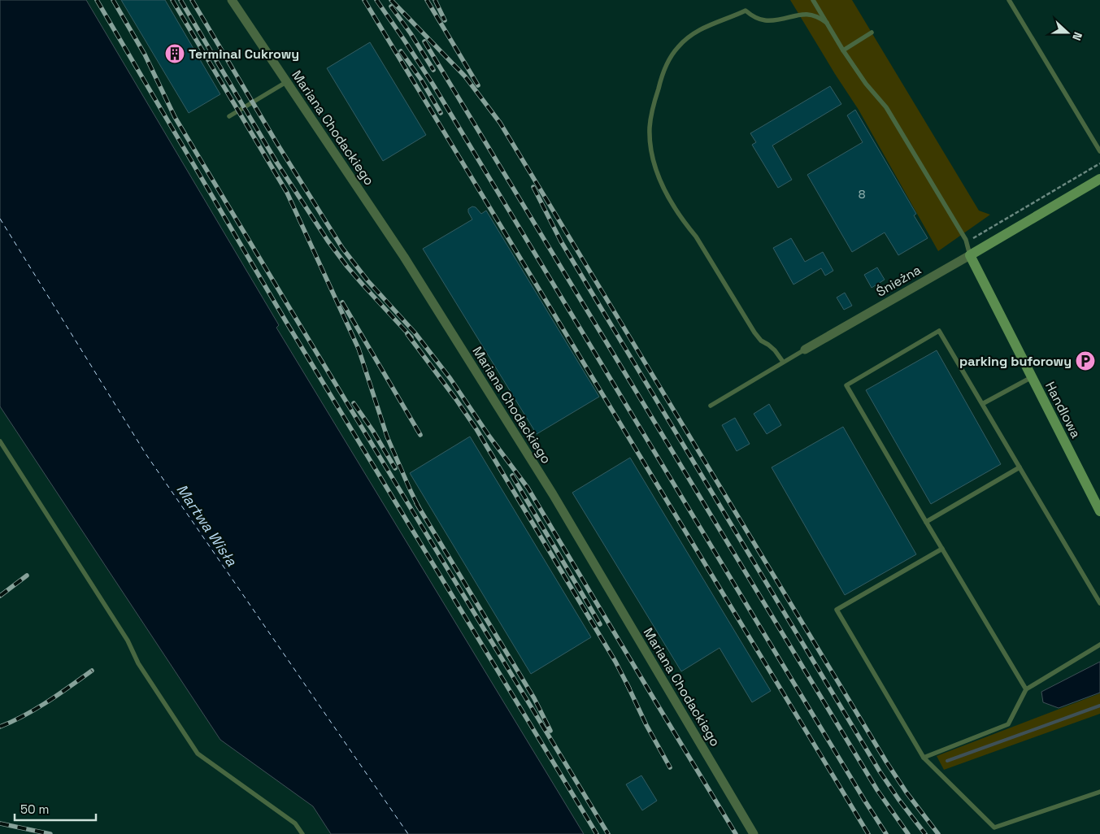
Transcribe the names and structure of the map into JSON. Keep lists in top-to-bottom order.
{
  "streets": {
    "street": ["Mariana Chodackiego", "Śnieżna", "Handlowa"]
  },
  "crossings": [
    ["Śnieżna", "Handlowa"]
  ],
  "water": ["Martwa Wisła"],
  "places": {
    "building": ["Terminal Cukrowy"],
    "parking": ["parking buforowy"]
  },
  "house_numbers": ["8"],
  "scale_bar": "50 m",
  "north": "right"
}
